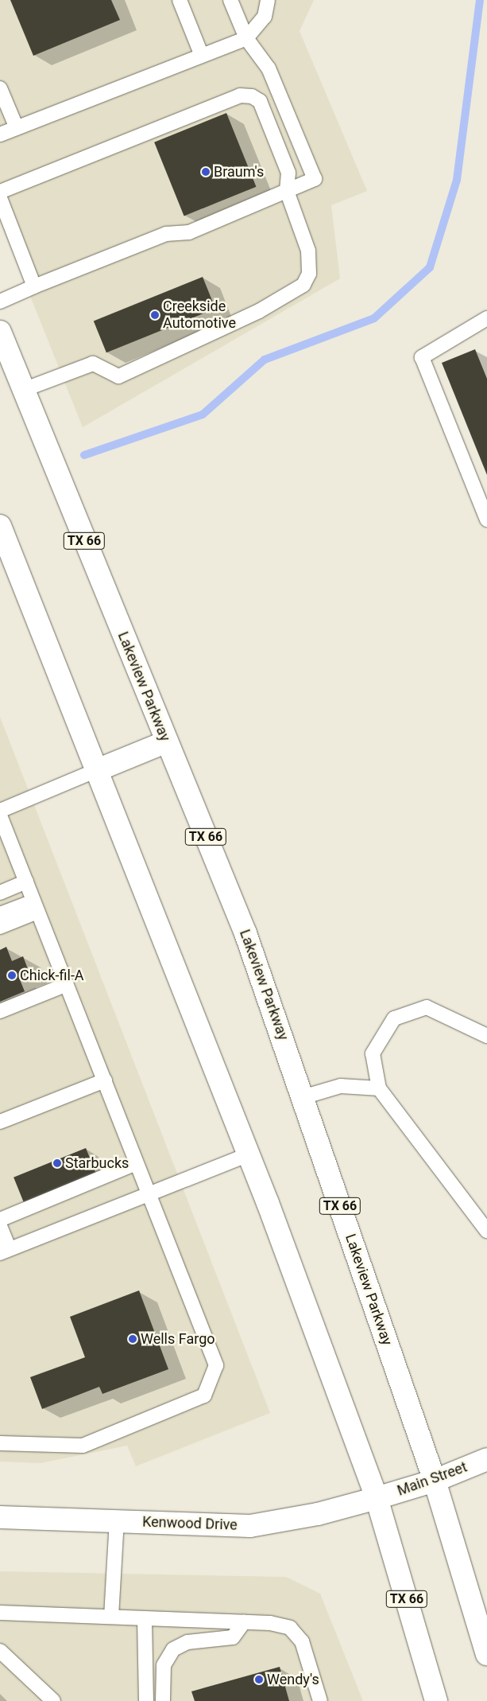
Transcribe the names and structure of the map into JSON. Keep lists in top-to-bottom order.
{
  "streets": {
    "main road": [
      "TX 66",
      "Lakeview Parkway",
      "Main Street",
      "Kenwood Drive"
    ]
  },
  "crossings": [
    ["TX 66", "Main Street"],
    ["TX 66", "Kenwood Drive"],
    ["Lakeview Parkway", "Main Street"],
    ["Main Street", "Kenwood Drive"]
  ],
  "places": [
    "Braum's",
    "Creekside Automotive",
    "Chick-fil-A",
    "Starbucks",
    "Wells Fargo",
    "Wendy's"
  ]
}
